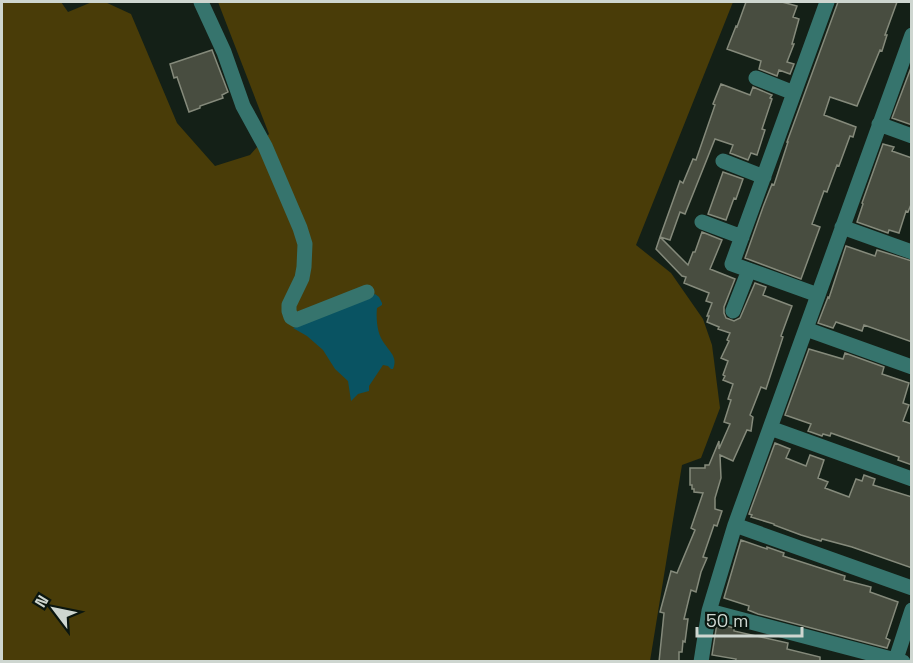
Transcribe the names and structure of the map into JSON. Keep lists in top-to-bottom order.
{
  "scale_bar": "50 m",
  "north": "top left"
}
